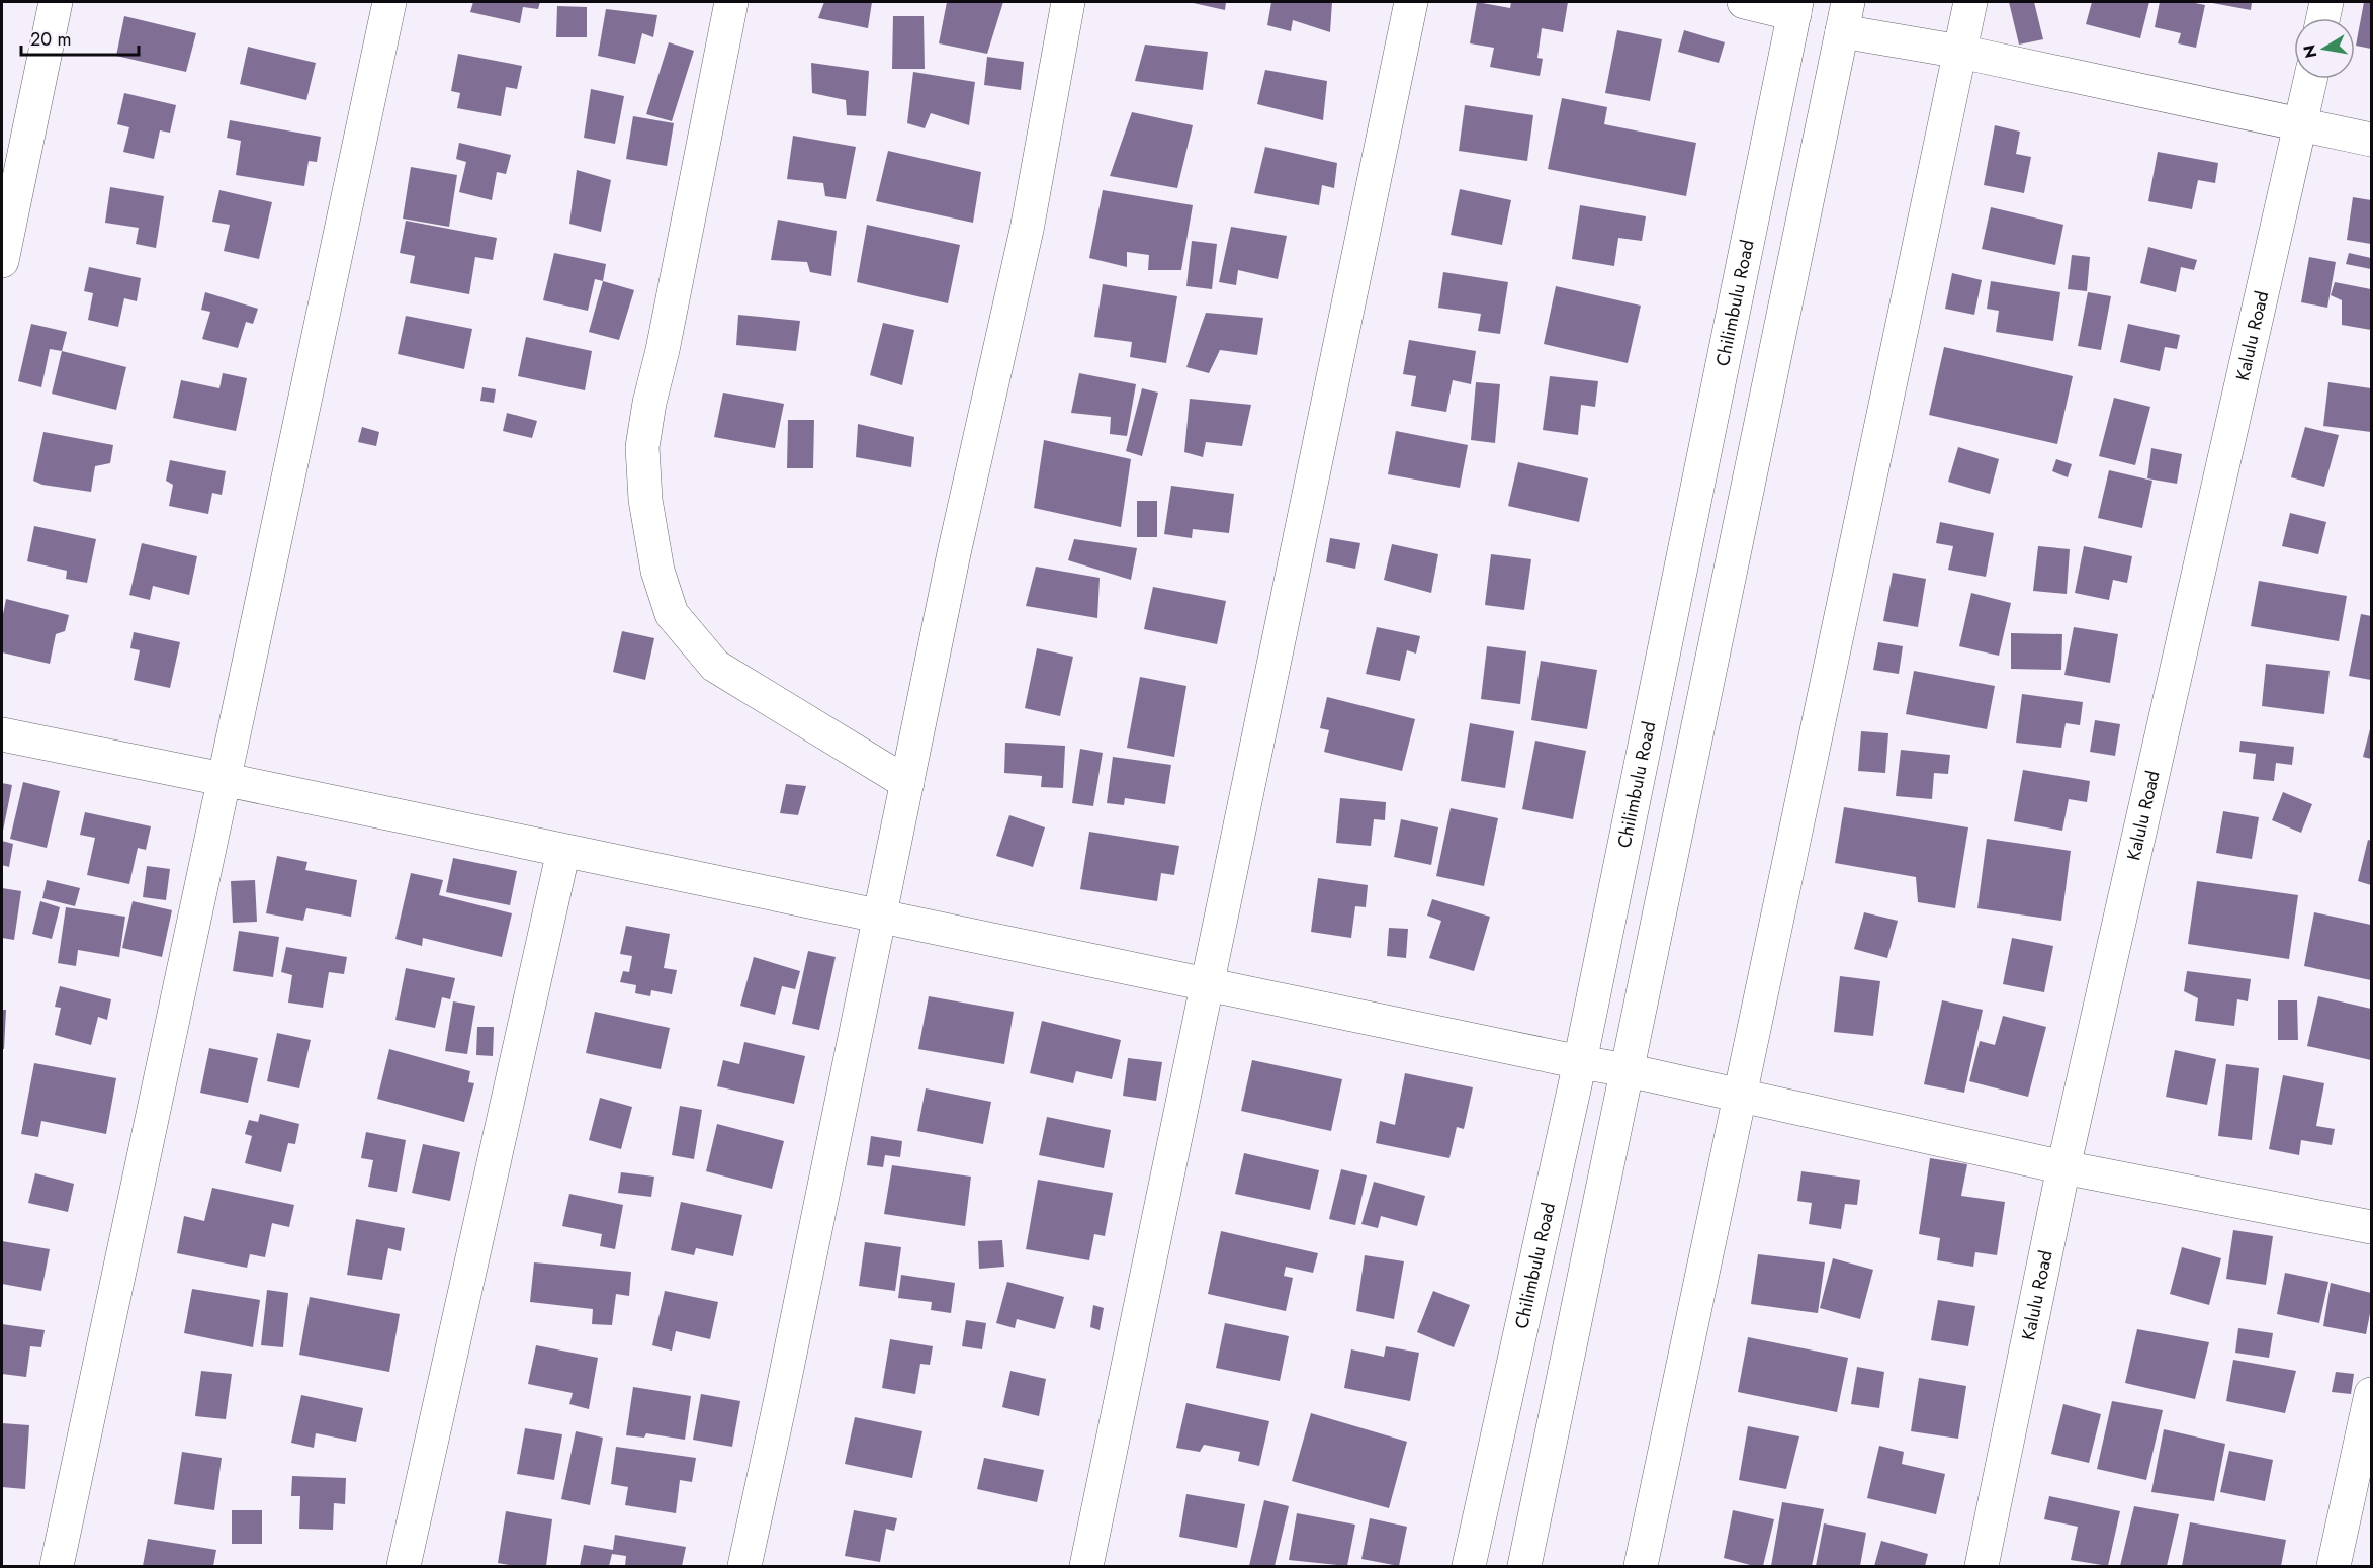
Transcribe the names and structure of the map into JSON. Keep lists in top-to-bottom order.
{
  "streets": {
    "street": ["Chilimbulu Road", "Kalulu Road"]
  },
  "scale_bar": "20 m",
  "north": "left"
}
